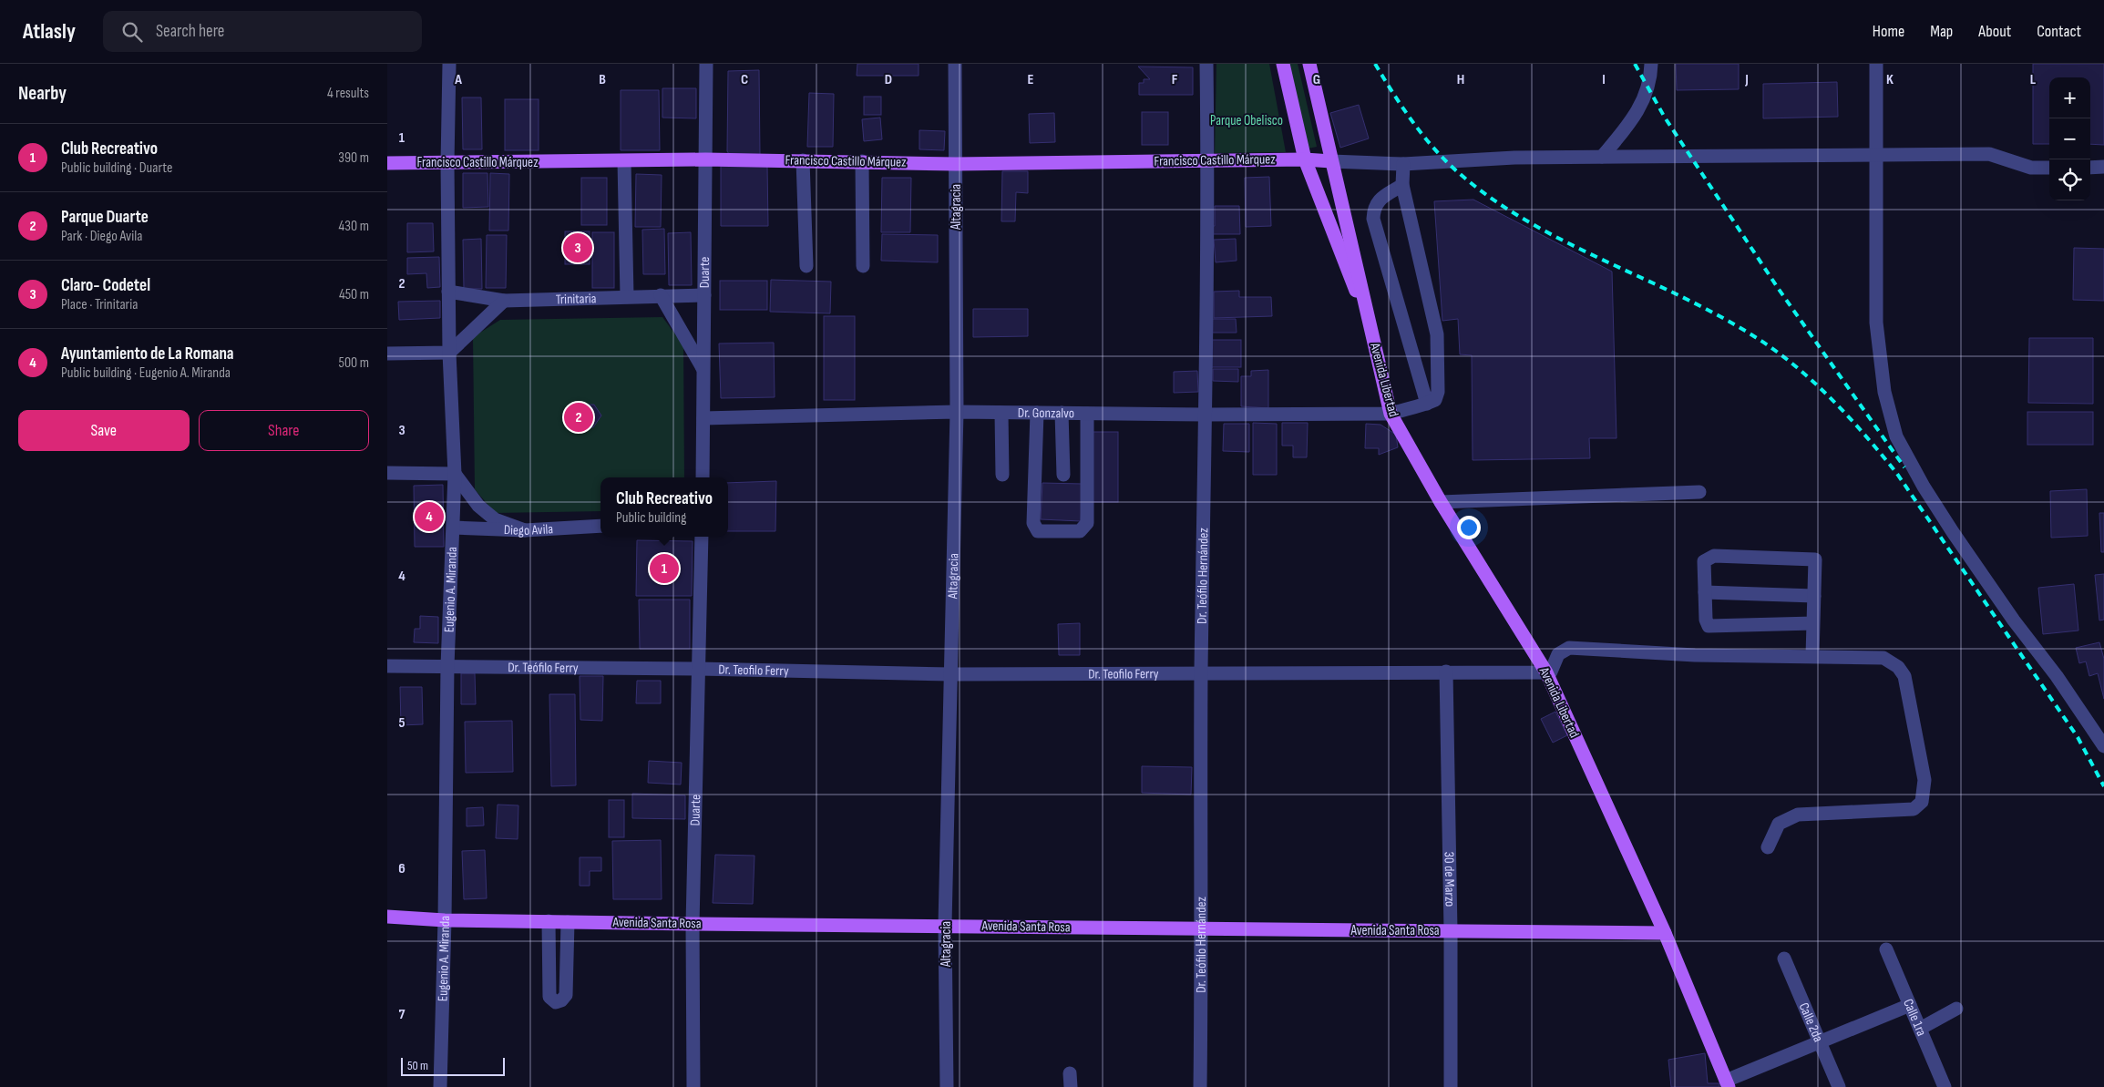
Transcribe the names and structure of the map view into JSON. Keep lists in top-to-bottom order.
{
  "streets": {
    "main road": ["Francisco Castillo Márquez", "Avenida Libertad", "Avenida Santa Rosa"],
    "street": [
      "Altagracia",
      "Duarte",
      "Trinitaria",
      "Dr. Gonzalvo",
      "Diego Avila",
      "Dr. Teófilo Hernández",
      "Eugenio A. Miranda",
      "Dr. Teófilo Ferry",
      "Dr. Teofilo Ferry",
      "30 de Marzo",
      "Calle 1ra",
      "Calle 2da"
    ]
  },
  "crossings": [
    ["Francisco Castillo Márquez", "Altagracia"],
    ["Francisco Castillo Márquez", "Duarte"],
    ["Francisco Castillo Márquez", "Avenida Libertad"],
    ["Francisco Castillo Márquez", "Dr. Teófilo Hernández"],
    ["Francisco Castillo Márquez", "Eugenio A. Miranda"],
    ["Altagracia", "Dr. Gonzalvo"],
    ["Altagracia", "Dr. Teofilo Ferry"],
    ["Altagracia", "Avenida Santa Rosa"],
    ["Duarte", "Trinitaria"],
    ["Duarte", "Dr. Gonzalvo"],
    ["Duarte", "Dr. Teófilo Ferry"],
    ["Duarte", "Dr. Teofilo Ferry"],
    ["Duarte", "Avenida Santa Rosa"],
    ["Trinitaria", "Eugenio A. Miranda"],
    ["Avenida Libertad", "Dr. Gonzalvo"],
    ["Avenida Libertad", "Dr. Teofilo Ferry"],
    ["Avenida Libertad", "Avenida Santa Rosa"],
    ["Dr. Gonzalvo", "Dr. Teófilo Hernández"],
    ["Diego Avila", "Eugenio A. Miranda"],
    ["Dr. Teófilo Hernández", "Dr. Teofilo Ferry"],
    ["Dr. Teófilo Hernández", "Avenida Santa Rosa"],
    ["Eugenio A. Miranda", "Dr. Teófilo Ferry"],
    ["Eugenio A. Miranda", "Avenida Santa Rosa"],
    ["Dr. Teófilo Ferry", "Dr. Teofilo Ferry"],
    ["Dr. Teofilo Ferry", "30 de Marzo"],
    ["30 de Marzo", "Avenida Santa Rosa"]
  ],
  "parks": ["Parque Obelisco"],
  "scale_bar": "50 m",
  "page": {
    "header": "Atlasly",
    "search": "Search here",
    "nav": [
      "Home",
      "Map",
      "About",
      "Contact"
    ],
    "heading": ["Nearby", "4 results"],
    "map_buttons": ["+", "−"],
    "list": [
      {
        "mark": "1",
        "name": "Club Recreativo",
        "note": "Public building · Duarte",
        "value": "390 m"
      },
      {
        "mark": "2",
        "name": "Parque Duarte",
        "note": "Park · Diego Avila",
        "value": "430 m"
      },
      {
        "mark": "3",
        "name": "Claro- Codetel",
        "note": "Place · Trinitaria",
        "value": "450 m"
      },
      {
        "mark": "4",
        "name": "Ayuntamiento de La Romana",
        "note": "Public building · Eugenio A. Miranda",
        "value": "500 m"
      }
    ],
    "pins": [
      "3",
      "2",
      "4",
      "1"
    ],
    "buttons": ["Save", "Share"],
    "popup": ["Club Recreativo", "Public building"],
    "scale": "50 m"
  },
  "grid": {
    "columns": [
      "A",
      "B",
      "C",
      "D",
      "E",
      "F",
      "G",
      "H",
      "I",
      "J",
      "K",
      "L"
    ],
    "rows": [
      "1",
      "2",
      "3",
      "4",
      "5",
      "6",
      "7"
    ]
  }
}
